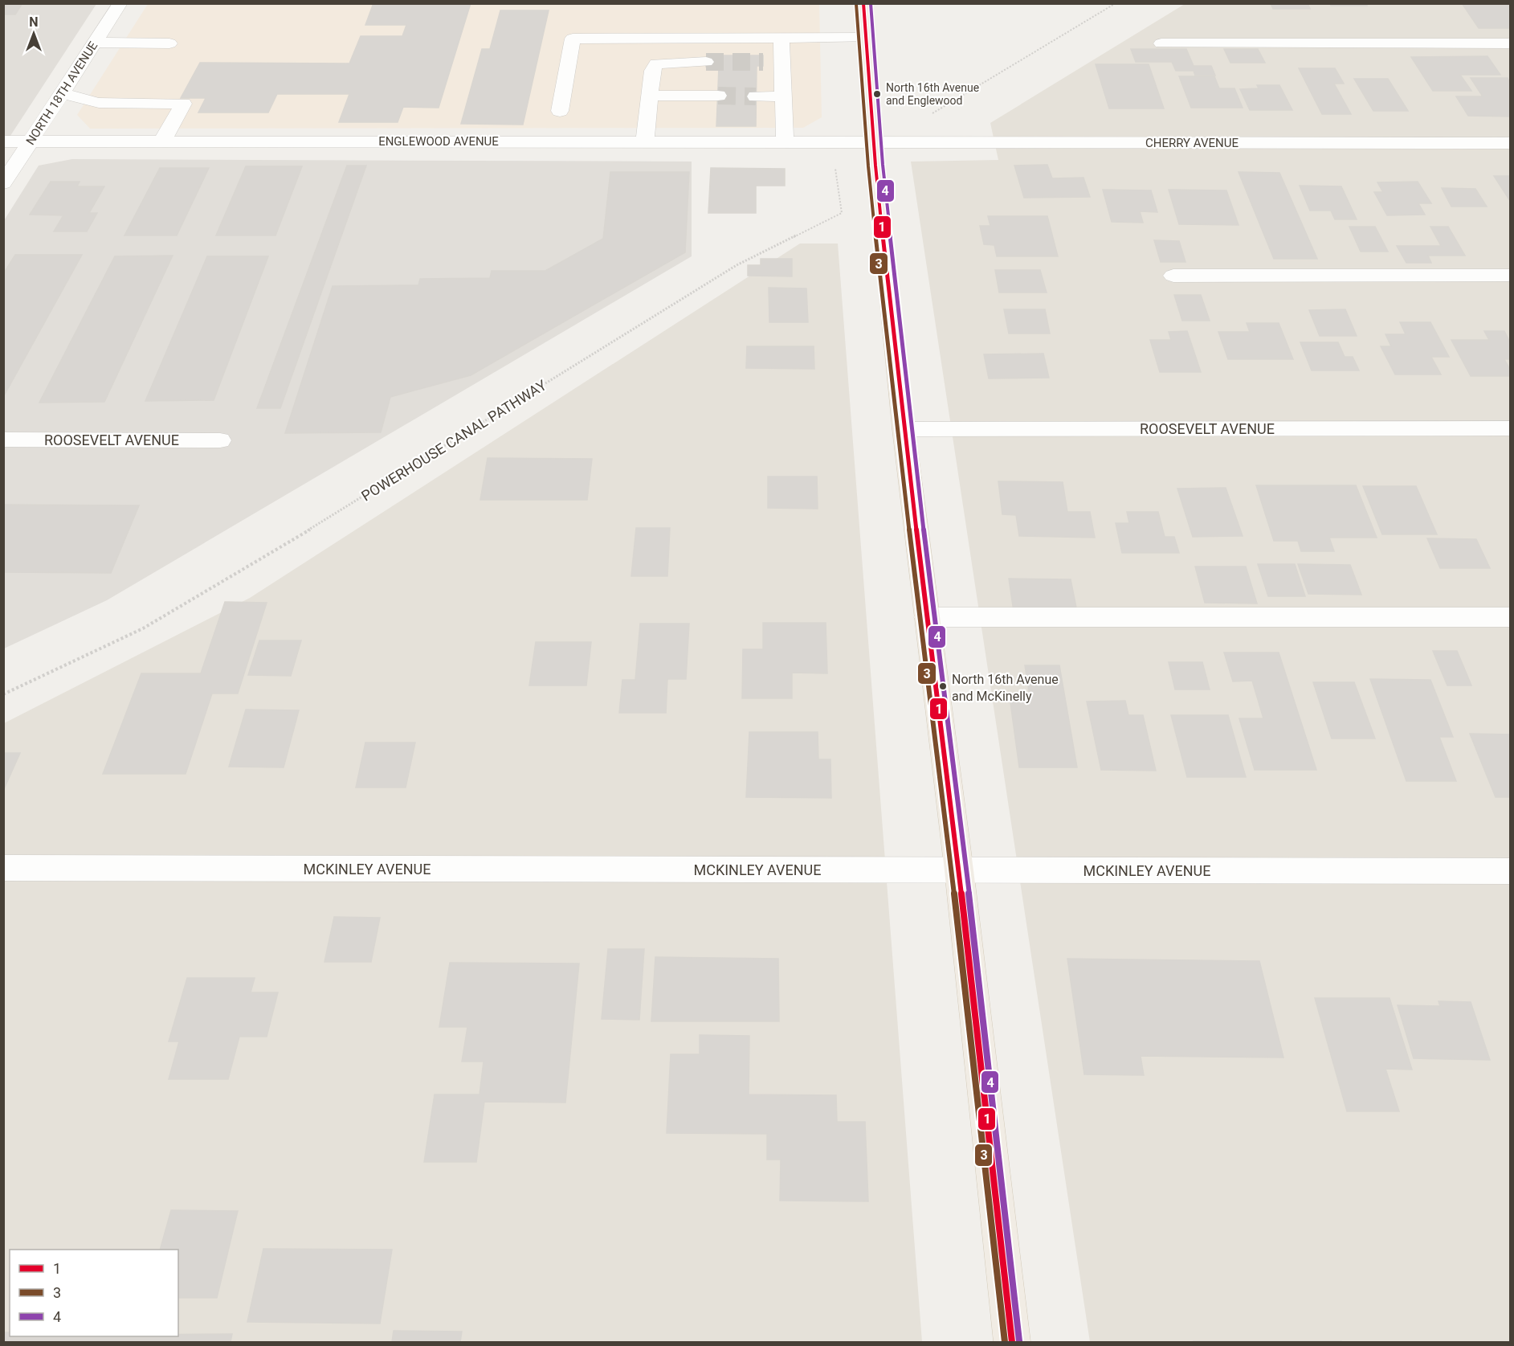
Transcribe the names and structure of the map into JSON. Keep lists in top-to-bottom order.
{
  "streets": {
    "street": [
      "NORTH 18TH AVENUE",
      "ENGLEWOOD AVENUE",
      "CHERRY AVENUE",
      "ROOSEVELT AVENUE",
      "MCKINLEY AVENUE"
    ],
    "path": ["POWERHOUSE CANAL PATHWAY"]
  },
  "crossings": [
    ["NORTH 18TH AVENUE", "ENGLEWOOD AVENUE"],
    ["ENGLEWOOD AVENUE", "CHERRY AVENUE"]
  ],
  "places": ["North 16th Avenue and Englewood", "North 16th Avenue and McKinelly"],
  "lines": ["transit line 1", "transit line 4", "transit line 3"],
  "legend": ["1", "3", "4"],
  "north": "top"
}
